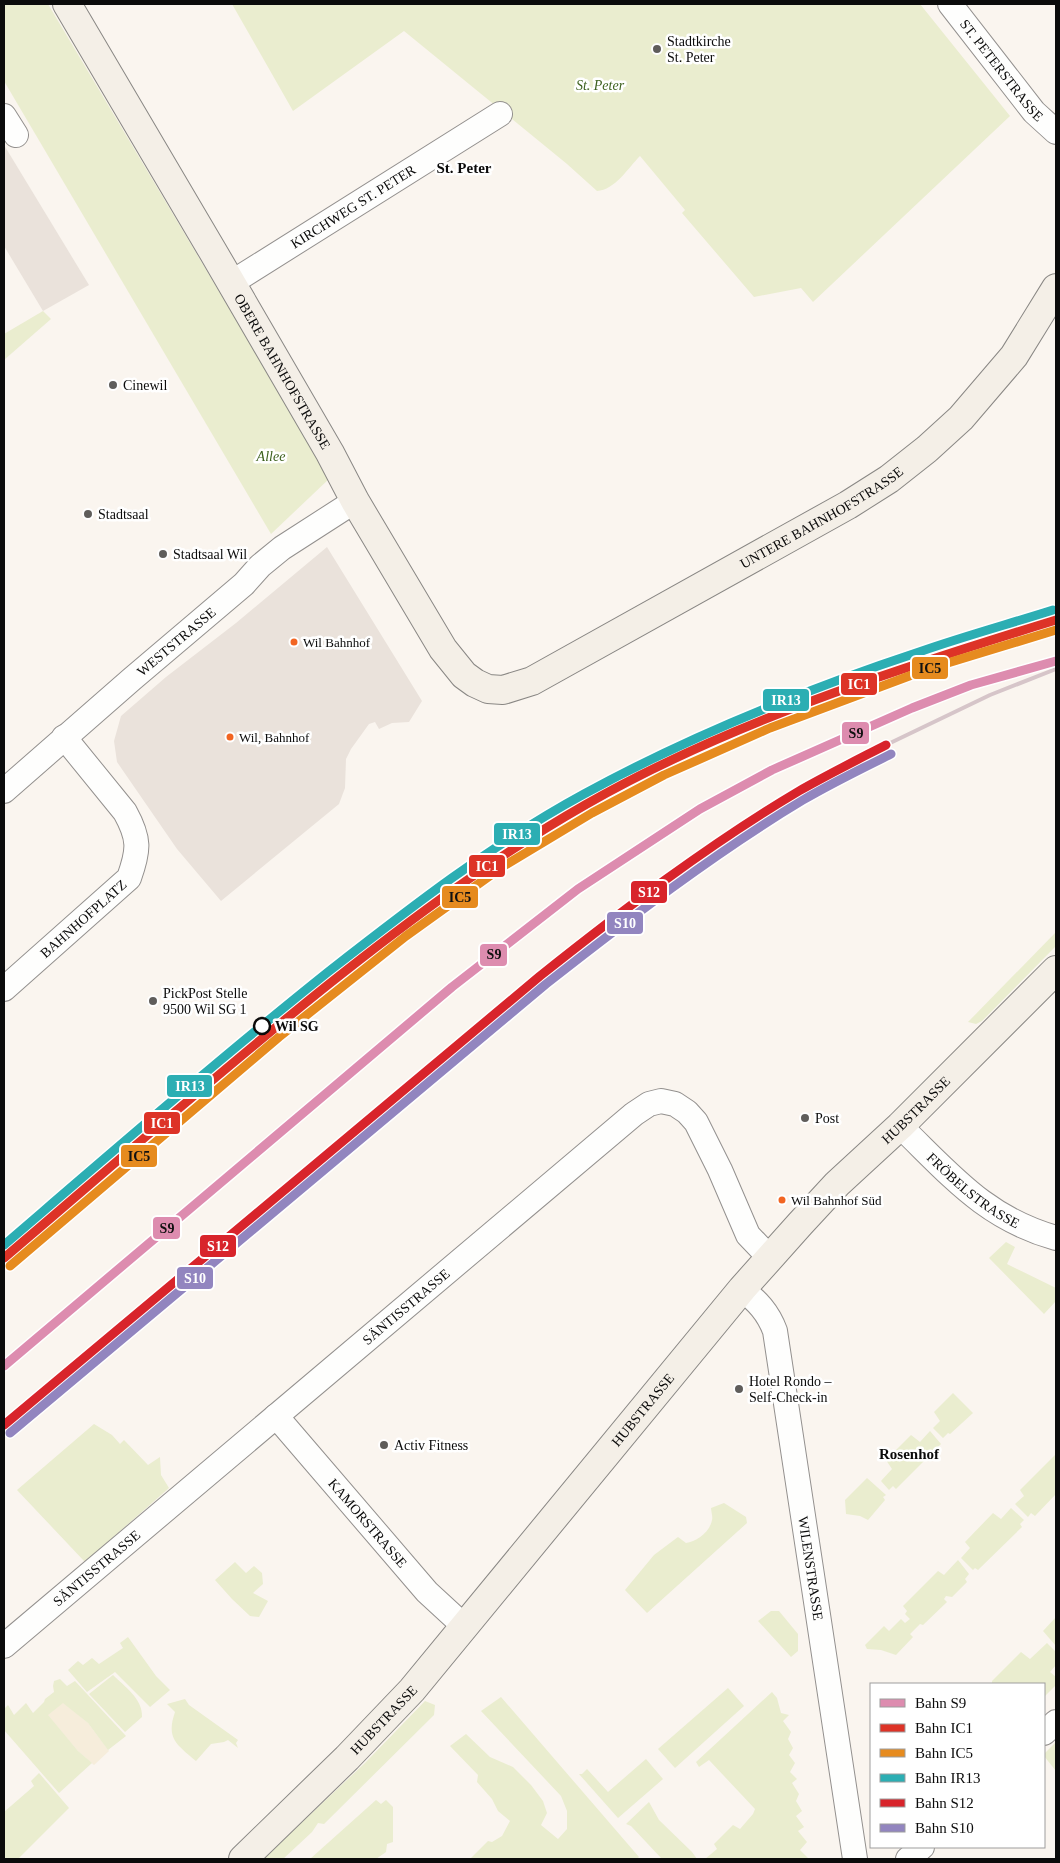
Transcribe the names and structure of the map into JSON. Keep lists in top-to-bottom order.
{
  "streets": {
    "street": [
      "ST. PETERSTRASSE",
      "KIRCHWEG ST. PETER",
      "OBERE BAHNHOFSTRASSE",
      "UNTERE BAHNHOFSTRASSE",
      "WESTSTRASSE",
      "BAHNHOFPLATZ",
      "HUBSTRASSE",
      "FRÖBELSTRASSE",
      "SÄNTISSTRASSE",
      "KAMORSTRASSE",
      "WILENSTRASSE"
    ]
  },
  "crossings": [
    ["KIRCHWEG ST. PETER", "OBERE BAHNHOFSTRASSE"],
    ["OBERE BAHNHOFSTRASSE", "UNTERE BAHNHOFSTRASSE"],
    ["OBERE BAHNHOFSTRASSE", "WESTSTRASSE"],
    ["WESTSTRASSE", "BAHNHOFPLATZ"],
    ["HUBSTRASSE", "FRÖBELSTRASSE"],
    ["HUBSTRASSE", "SÄNTISSTRASSE"],
    ["HUBSTRASSE", "KAMORSTRASSE"],
    ["HUBSTRASSE", "WILENSTRASSE"],
    ["SÄNTISSTRASSE", "KAMORSTRASSE"]
  ],
  "districts": ["St. Peter", "Rosenhof"],
  "parks": ["St. Peter", "Allee"],
  "places": [
    "Stadtkirche St. Peter",
    "Cinewil",
    "Stadtsaal",
    "Stadtsaal Wil",
    "Wil Bahnhof",
    "Wil, Bahnhof",
    "PickPost Stelle 9500 Wil SG 1",
    "Wil SG",
    "Post",
    "Wil Bahnhof Süd",
    "Hotel Rondo – Self-Check-in",
    "Activ Fitness"
  ],
  "lines": [
    "rail line IR13",
    "rail line IC1",
    "rail line IC5",
    "rail line S9",
    "rail line S12",
    "rail line S10"
  ],
  "legend": [
    "Bahn S9",
    "Bahn IC1",
    "Bahn IC5",
    "Bahn IR13",
    "Bahn S12",
    "Bahn S10"
  ]
}
